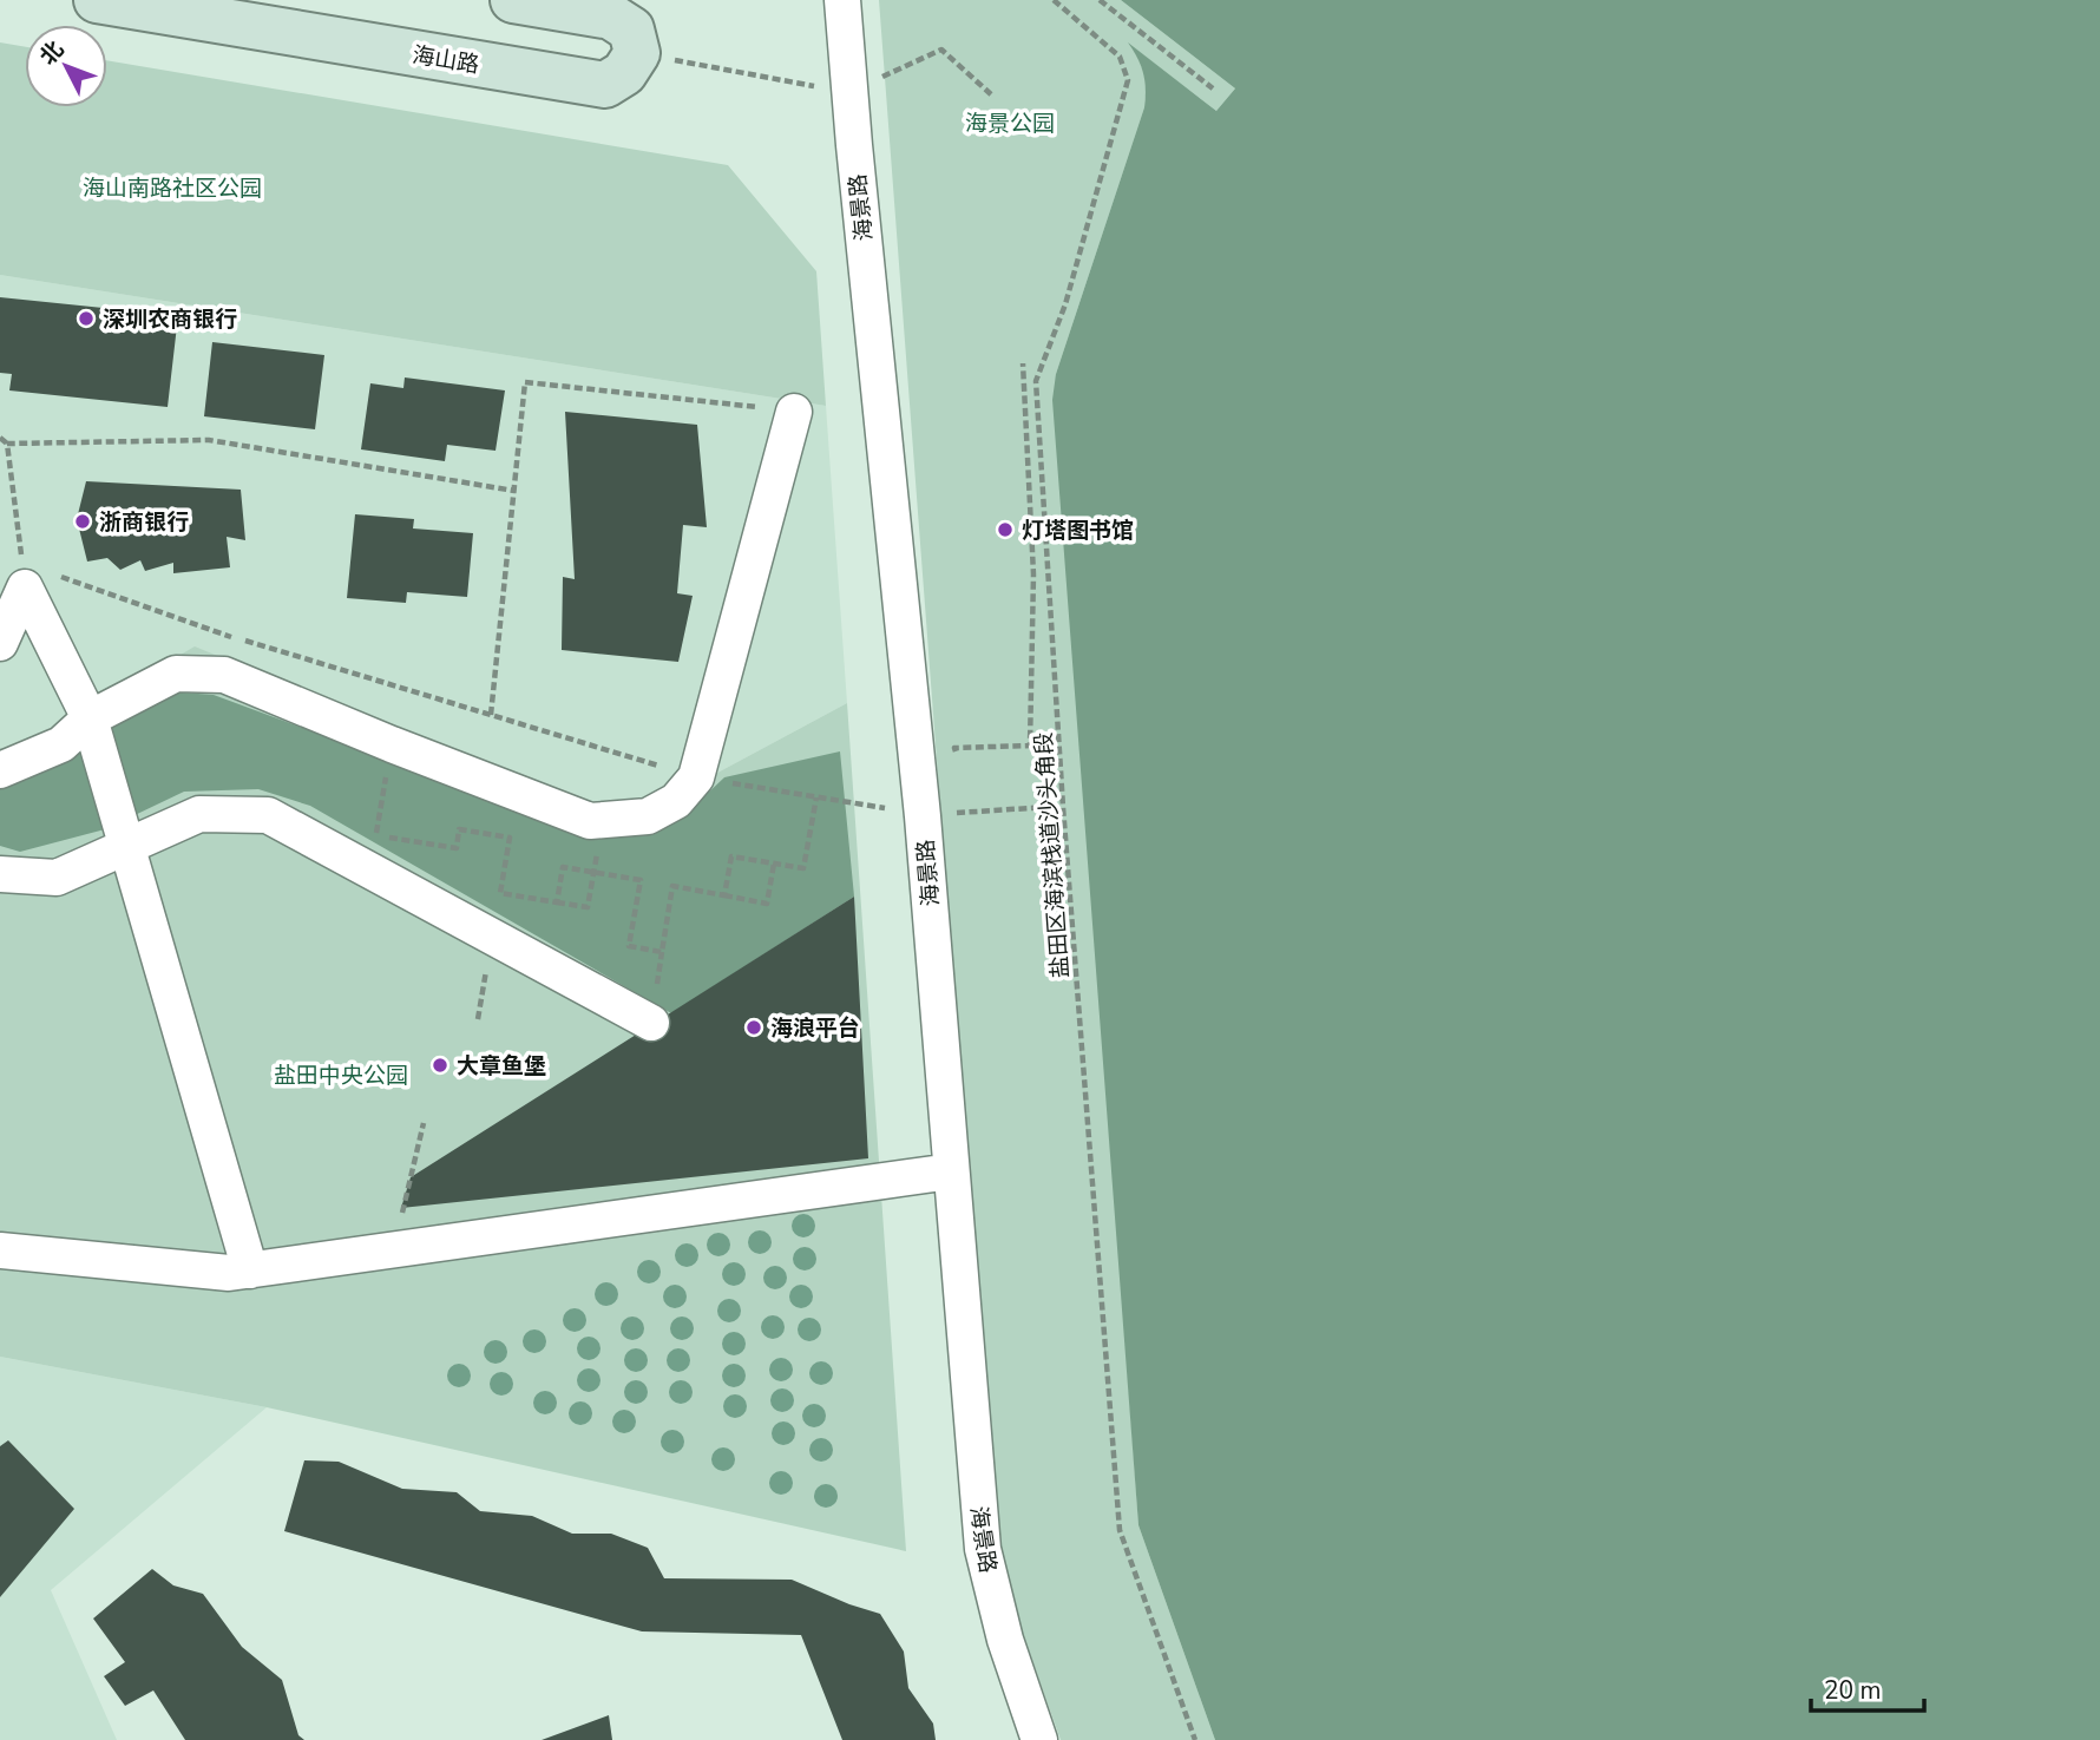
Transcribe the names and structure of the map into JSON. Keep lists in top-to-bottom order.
{
  "streets": {
    "street": ["海山路", "海景路"],
    "path": ["盐田区海滨栈道沙头角段"]
  },
  "parks": ["海景公园", "海山南路社区公园", "盐田中央公园"],
  "places": [
    "深圳农商银行",
    "浙商银行",
    "灯塔图书馆",
    "海浪平台",
    "大章鱼堡"
  ],
  "scale_bar": "20 m",
  "north": "top left"
}
